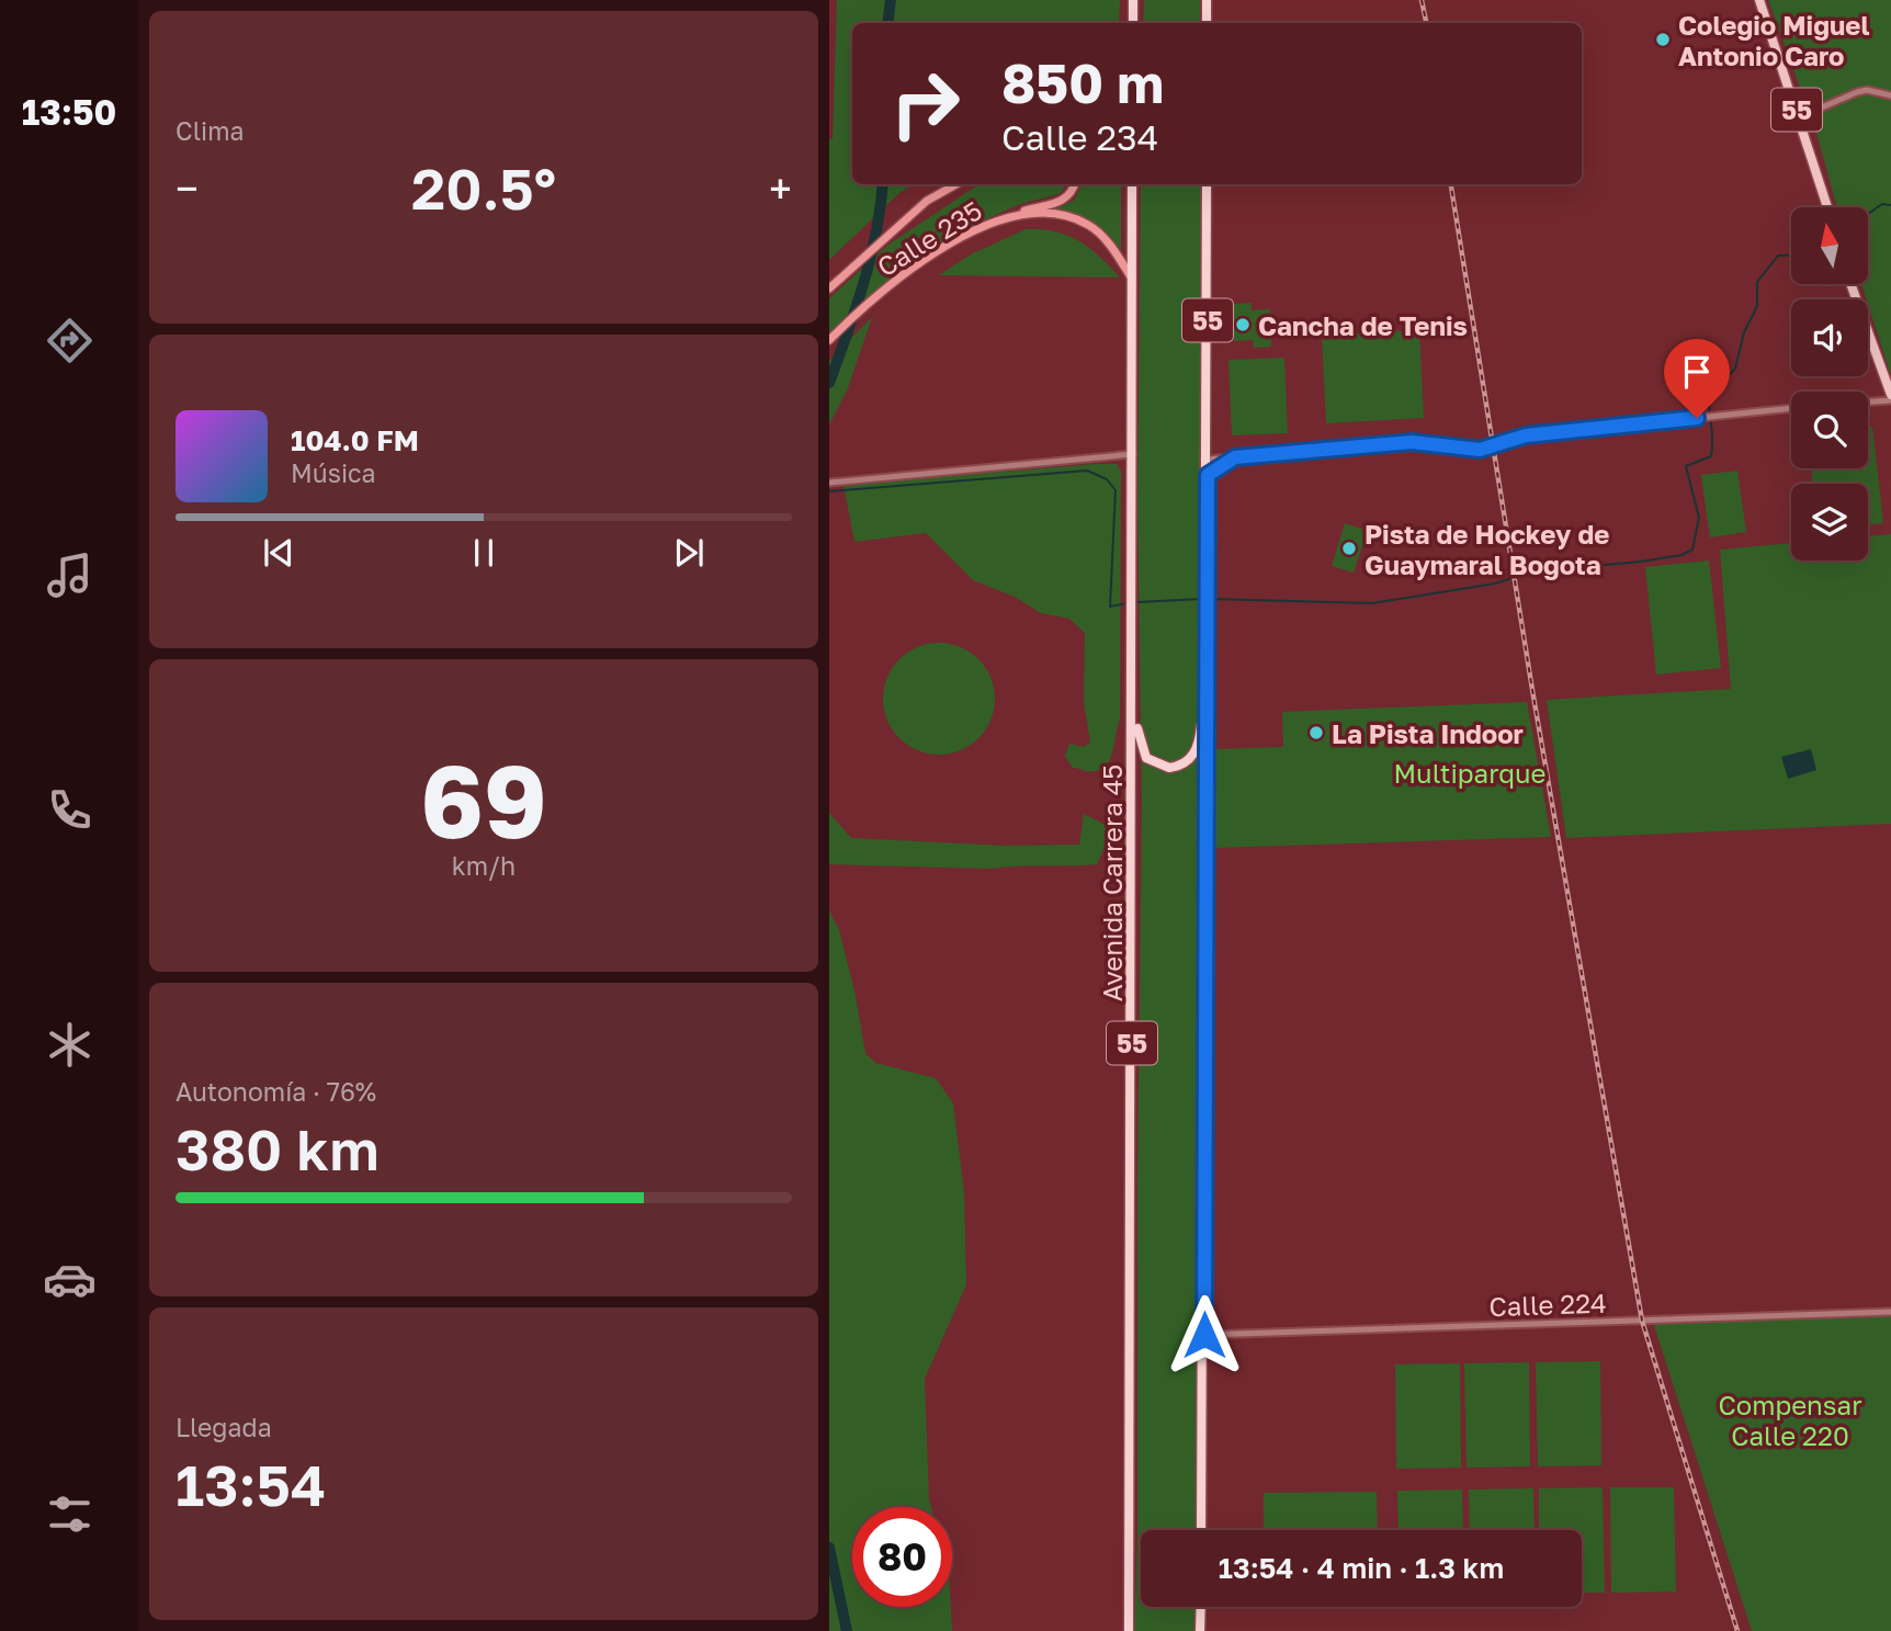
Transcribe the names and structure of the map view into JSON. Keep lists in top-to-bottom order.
{
  "streets": {
    "highway": ["55", "Avenida Carrera 45"],
    "main road": ["Calle 235"],
    "street": ["Calle 224"]
  },
  "crossings": [
    ["55", "Calle 224"],
    ["Calle 235", "Avenida Carrera 45"]
  ],
  "parks": ["Multiparque", "Compensar Calle 220"],
  "places": [
    "Colegio Miguel Antonio Caro",
    "Cancha de Tenis",
    "Pista de Hockey de Guaymaral Bogota",
    "La Pista Indoor"
  ],
  "north": "top",
  "page": {
    "tabs": "13:50",
    "tile": [
      "Clima",
      ["69", "km/h"],
      ["Autonomía · 76%", "380 km"],
      ["Llegada", "13:54"]
    ],
    "turn": ["850 m", "Calle 234"],
    "heat": ["−", "20.5°", "+"],
    "song": ["104.0 FM", "Música"],
    "limit": "80",
    "trip": "13:54 · 4 min · 1.3 km"
  }
}
